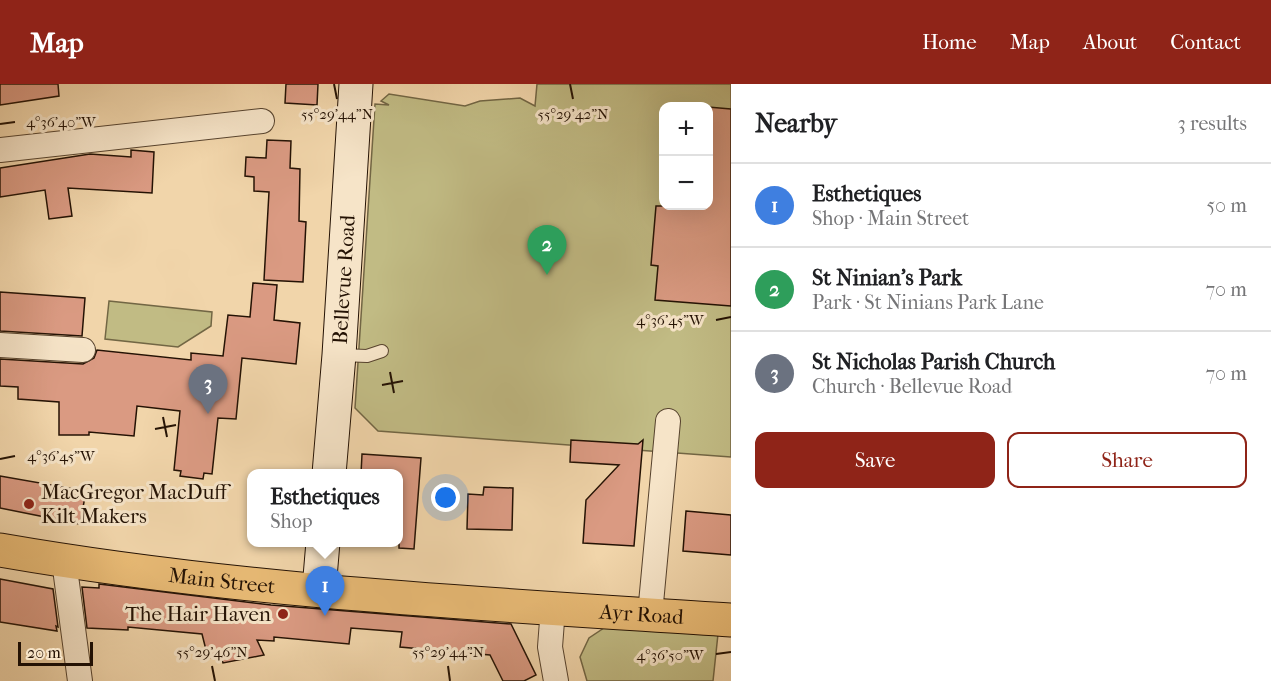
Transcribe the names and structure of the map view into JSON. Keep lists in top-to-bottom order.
{
  "streets": {
    "main road": ["Main Street", "Ayr Road"],
    "street": ["Bellevue Road"]
  },
  "crossings": [
    ["Main Street", "Ayr Road"]
  ],
  "places": ["MacGregor MacDuff Kilt Makers", "The Hair Haven"],
  "scale_bar": "20 m",
  "page": {
    "header": "Map",
    "nav": [
      "Home",
      "Map",
      "About",
      "Contact"
    ],
    "heading": ["Nearby", "3 results"],
    "map_buttons": ["+", "−"],
    "list": [
      {
        "mark": "1",
        "name": "Esthetiques",
        "note": "Shop · Main Street",
        "value": "50 m"
      },
      {
        "mark": "2",
        "name": "St Ninian's Park",
        "note": "Park · St Ninians Park Lane",
        "value": "70 m"
      },
      {
        "mark": "3",
        "name": "St Nicholas Parish Church",
        "note": "Church · Bellevue Road",
        "value": "70 m"
      }
    ],
    "pins": ["2", "3", "1"],
    "buttons": ["Save", "Share"],
    "popup": ["Esthetiques", "Shop"],
    "scale": "20 m"
  },
  "coordinates": [
    "55°29'44\"N",
    "55°29'42\"N",
    "4°36'40\"W",
    "4°36'45\"W",
    "55°29'46\"N",
    "4°36'50\"W"
  ]
}
